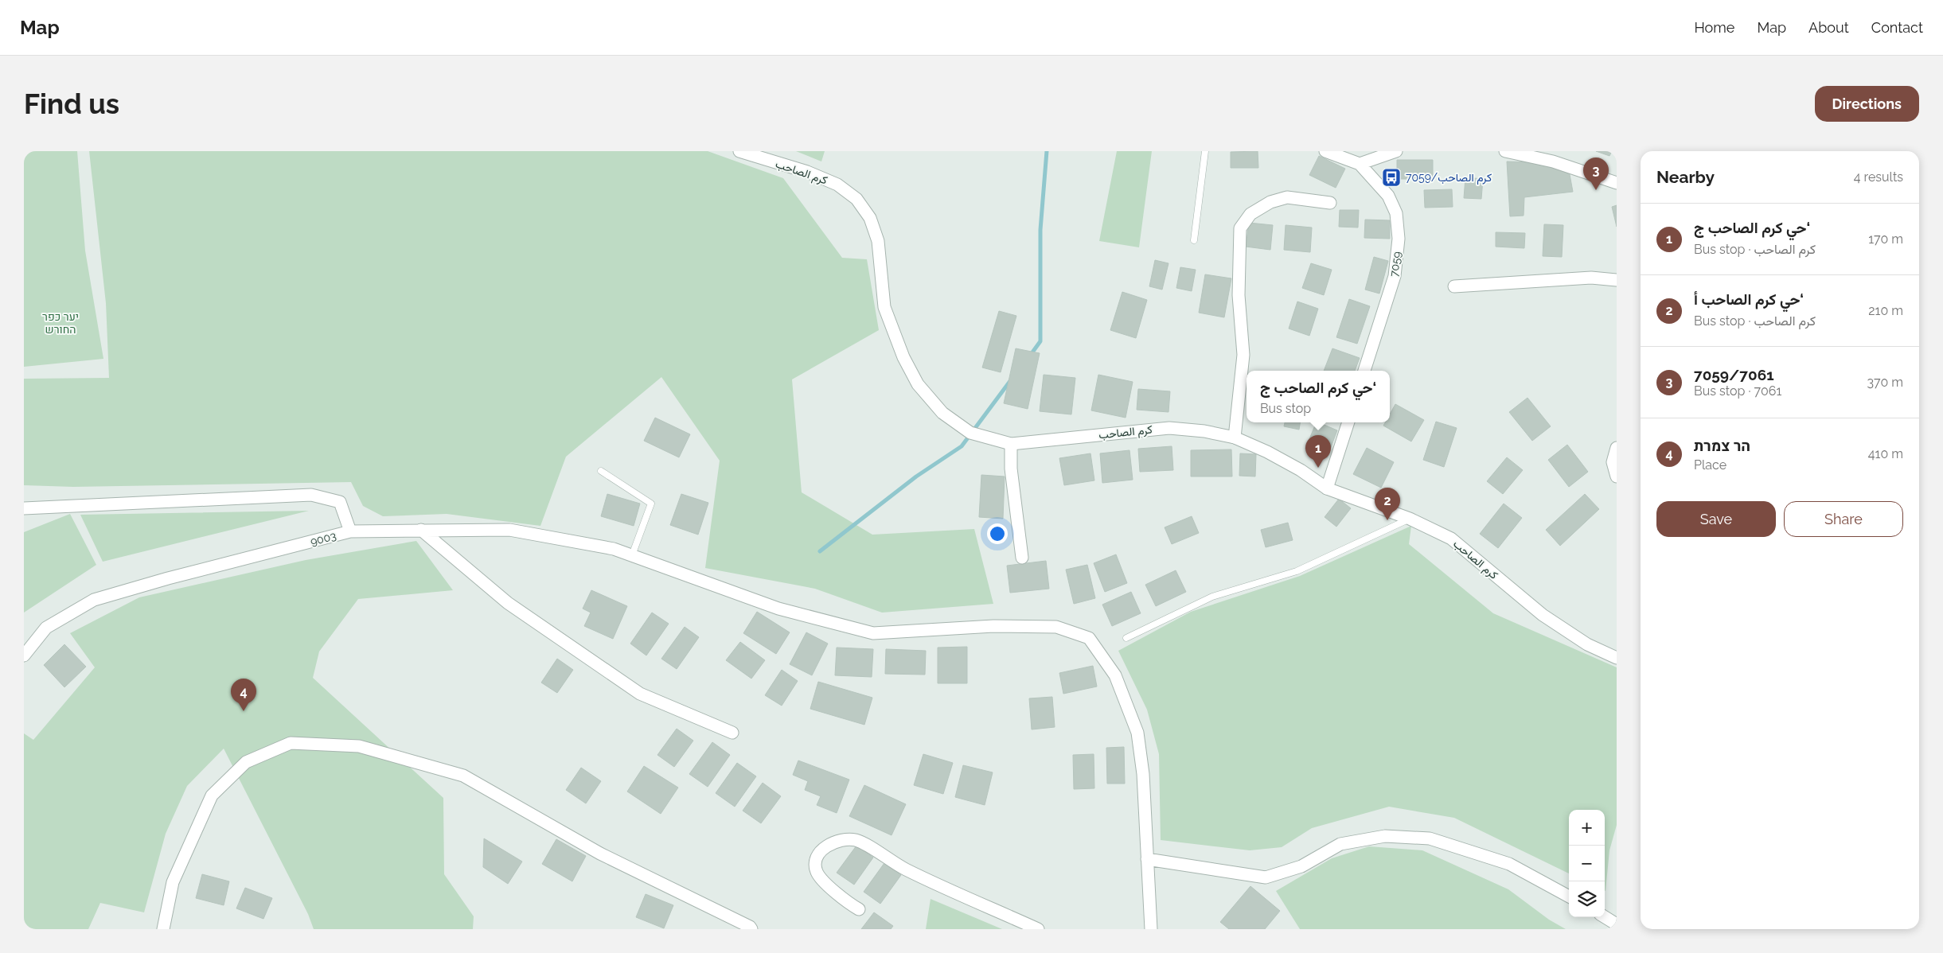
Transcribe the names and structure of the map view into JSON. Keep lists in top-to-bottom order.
{
  "streets": {
    "street": ["كرم الصاحب", "7059", "9003"]
  },
  "parks": ["יער כפר החורש"],
  "places": {
    "bus stop": ["كرم الصاحب/7059"]
  },
  "page": {
    "header": "Map",
    "nav": [
      "Home",
      "Map",
      "About",
      "Contact"
    ],
    "buttons": [
      "Directions",
      ["Save", "Share"]
    ],
    "title": "Find us",
    "heading": ["Nearby", "4 results"],
    "pins": [
      "3",
      "1",
      "2",
      "4"
    ],
    "list": [
      {
        "mark": "1",
        "name": "حي كرم الصاحب ج‘",
        "note": "Bus stop · كرم الصاحب",
        "value": "170 m"
      },
      {
        "mark": "2",
        "name": "حي كرم الصاحب أ‘",
        "note": "Bus stop · كرم الصاحب",
        "value": "210 m"
      },
      {
        "mark": "3",
        "name": "7059/7061",
        "note": "Bus stop · 7061",
        "value": "370 m"
      },
      {
        "mark": "4",
        "name": "הר צמרת",
        "note": "Place",
        "value": "410 m"
      }
    ],
    "popup": ["حي كرم الصاحب ج‘", "Bus stop"],
    "map_buttons": ["+", "−"]
  }
}
